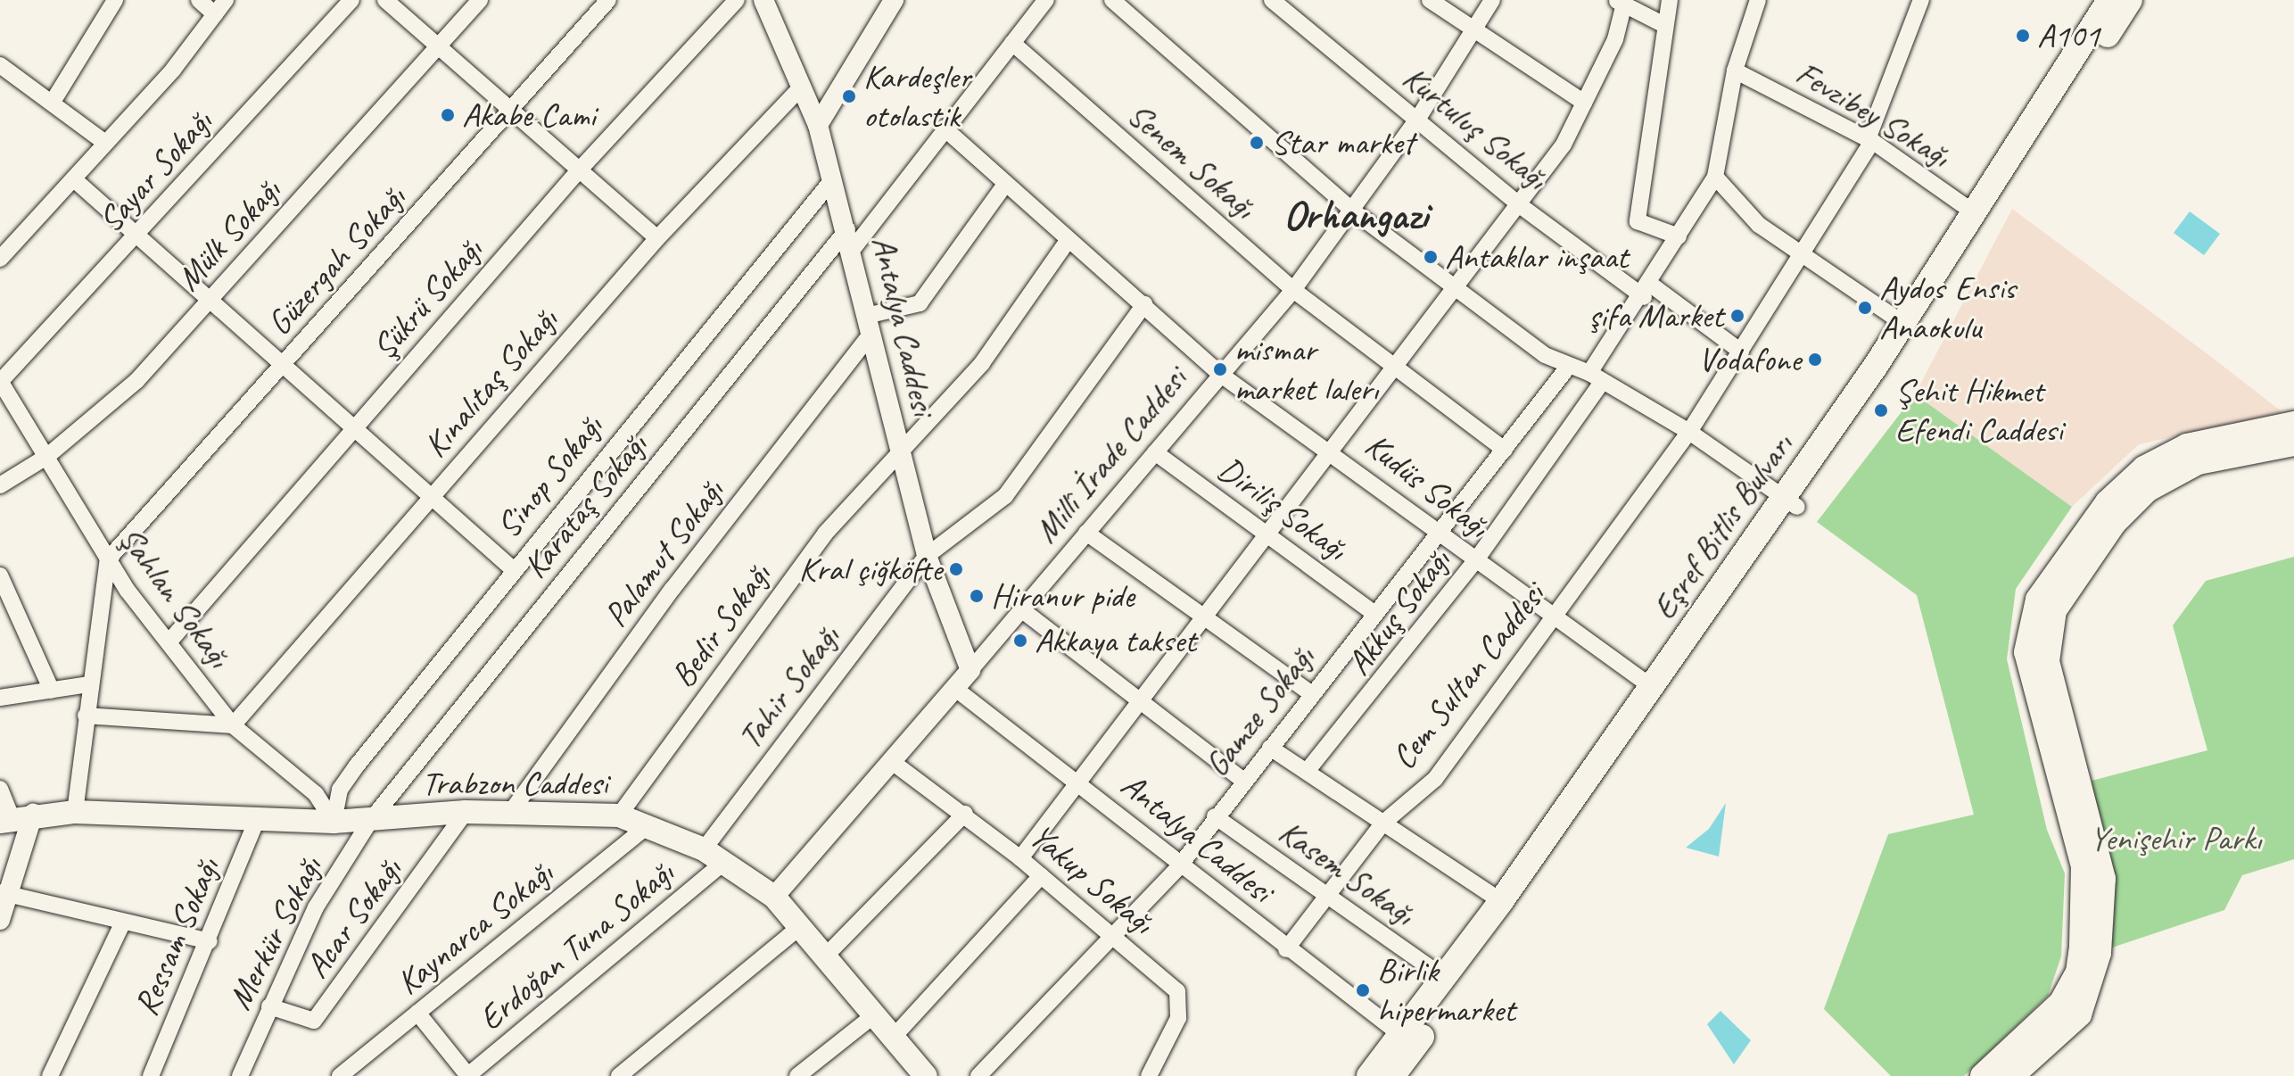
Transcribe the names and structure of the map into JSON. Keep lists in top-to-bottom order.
{
  "streets": {
    "main road": ["Eşref Bitlis Bulvarı", "Trabzon Caddesi"],
    "street": [
      "Fevzibey Sokağı",
      "Kurtuluş Sokağı",
      "Senem Sokağı",
      "Sayar Sokağı",
      "Mülk Sokağı",
      "Güzergah Sokağı",
      "Şükrü Sokağı",
      "Antalya Caddesi",
      "Kınalıtaş Sokağı",
      "Millî İrade Caddesi",
      "Sinop Sokağı",
      "Kudüs Sokağı",
      "Karataş Sokağı",
      "Diriliş Sokağı",
      "Palamut Sokağı",
      "Şahlan Sokağı",
      "Akkuş Sokağı",
      "Bedir Sokağı",
      "Cem Sultan Caddesi",
      "Tahir Sokağı",
      "Gamze Sokağı",
      "Kasem Sokağı",
      "Yakup Sokağı",
      "Acar Sokağı",
      "Kaynarca Sokağı",
      "Merkür Sokağı",
      "Ressam Sokağı",
      "Erdoğan Tuna Sokağı"
    ]
  },
  "crossings": [
    ["Fevzibey Sokağı", "Eşref Bitlis Bulvarı"],
    ["Fevzibey Sokağı", "Cem Sultan Caddesi"],
    ["Kurtuluş Sokağı", "Millî İrade Caddesi"],
    ["Kurtuluş Sokağı", "Cem Sultan Caddesi"],
    ["Senem Sokağı", "Millî İrade Caddesi"],
    ["Senem Sokağı", "Karataş Sokağı"],
    ["Senem Sokağı", "Gamze Sokağı"],
    ["Sayar Sokağı", "Şahlan Sokağı"],
    ["Mülk Sokağı", "Şahlan Sokağı"],
    ["Güzergah Sokağı", "Şahlan Sokağı"],
    ["Şükrü Sokağı", "Şahlan Sokağı"],
    ["Antalya Caddesi", "Kınalıtaş Sokağı"],
    ["Antalya Caddesi", "Millî İrade Caddesi"],
    ["Antalya Caddesi", "Sinop Sokağı"],
    ["Antalya Caddesi", "Karataş Sokağı"],
    ["Antalya Caddesi", "Eşref Bitlis Bulvarı"],
    ["Antalya Caddesi", "Palamut Sokağı"],
    ["Antalya Caddesi", "Bedir Sokağı"],
    ["Antalya Caddesi", "Cem Sultan Caddesi"],
    ["Antalya Caddesi", "Tahir Sokağı"],
    ["Antalya Caddesi", "Gamze Sokağı"],
    ["Kınalıtaş Sokağı", "Şahlan Sokağı"],
    ["Millî İrade Caddesi", "Kudüs Sokağı"],
    ["Millî İrade Caddesi", "Diriliş Sokağı"],
    ["Millî İrade Caddesi", "Trabzon Caddesi"],
    ["Millî İrade Caddesi", "Yakup Sokağı"],
    ["Sinop Sokağı", "Şahlan Sokağı"],
    ["Sinop Sokağı", "Trabzon Caddesi"],
    ["Kudüs Sokağı", "Karataş Sokağı"],
    ["Kudüs Sokağı", "Eşref Bitlis Bulvarı"],
    ["Kudüs Sokağı", "Akkuş Sokağı"],
    ["Kudüs Sokağı", "Bedir Sokağı"],
    ["Kudüs Sokağı", "Cem Sultan Caddesi"],
    ["Kudüs Sokağı", "Tahir Sokağı"],
    ["Kudüs Sokağı", "Gamze Sokağı"],
    ["Karataş Sokağı", "Trabzon Caddesi"],
    ["Karataş Sokağı", "Merkür Sokağı"],
    ["Diriliş Sokağı", "Gamze Sokağı"],
    ["Eşref Bitlis Bulvarı", "Kasem Sokağı"],
    ["Palamut Sokağı", "Trabzon Caddesi"],
    ["Şahlan Sokağı", "Trabzon Caddesi"],
    ["Bedir Sokağı", "Trabzon Caddesi"],
    ["Cem Sultan Caddesi", "Kasem Sokağı"],
    ["Tahir Sokağı", "Trabzon Caddesi"],
    ["Gamze Sokağı", "Kasem Sokağı"],
    ["Gamze Sokağı", "Yakup Sokağı"],
    ["Trabzon Caddesi", "Acar Sokağı"],
    ["Trabzon Caddesi", "Kaynarca Sokağı"],
    ["Trabzon Caddesi", "Merkür Sokağı"],
    ["Trabzon Caddesi", "Ressam Sokağı"],
    ["Trabzon Caddesi", "Erdoğan Tuna Sokağı"],
    ["Acar Sokağı", "Merkür Sokağı"]
  ],
  "districts": ["Orhangazi"],
  "parks": ["Yenişehir Parkı"],
  "places": [
    "A101",
    "Kardeşler otolastik",
    "Akabe Cami",
    "Star market",
    "Antaklar inşaat",
    "Aydos Ensis Anaokulu",
    "şifa Market",
    "Vodafone",
    "mismar market lalerı",
    "Şehit Hikmet Efendi Caddesi",
    "Kral çiğköfte",
    "Hiranur pide",
    "Akkaya takset",
    "Birlik hipermarket"
  ]
}
